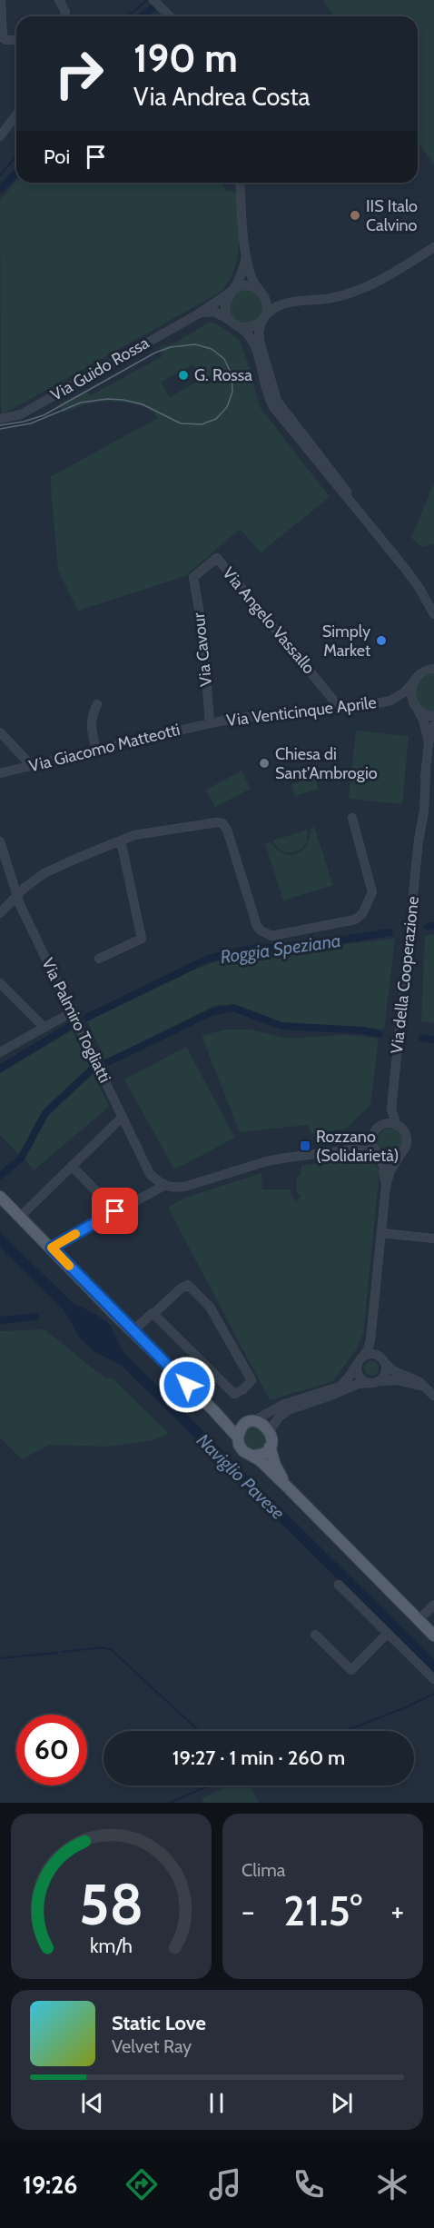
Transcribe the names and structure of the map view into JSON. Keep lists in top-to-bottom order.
{
  "streets": {
    "street": [
      "Via Guido Rossa",
      "Via Angelo Vassallo",
      "Via Cavour",
      "Via Venticinque Aprile",
      "Via Giacomo Matteotti",
      "Via della Cooperazione",
      "Via Palmiro Togliatti"
    ]
  },
  "crossings": [
    ["Via Angelo Vassallo", "Via Cavour"],
    ["Via Angelo Vassallo", "Via Venticinque Aprile"],
    ["Via Cavour", "Via Venticinque Aprile"],
    ["Via Cavour", "Via Giacomo Matteotti"],
    ["Via Venticinque Aprile", "Via Giacomo Matteotti"],
    ["Via Venticinque Aprile", "Via della Cooperazione"]
  ],
  "water": ["Roggia Speziana", "Naviglio Pavese"],
  "places": {
    "other": [
      "IIS Italo Calvino",
      "G. Rossa",
      "Simply Market",
      "Chiesa di Sant'Ambrogio"
    ],
    "transit": ["Rozzano (Solidarietà)"]
  },
  "page": {
    "turn": ["190 m", "Via Andrea Costa"],
    "then": "Poi",
    "limit": "60",
    "trip": "19:27 · 1 min · 260 m",
    "tile": "Clima",
    "heat": ["−", "21.5°", "+"],
    "song": ["Static Love", "Velvet Ray"],
    "tabs": "19:26",
    "gauge": ["58", "km/h"]
  }
}
